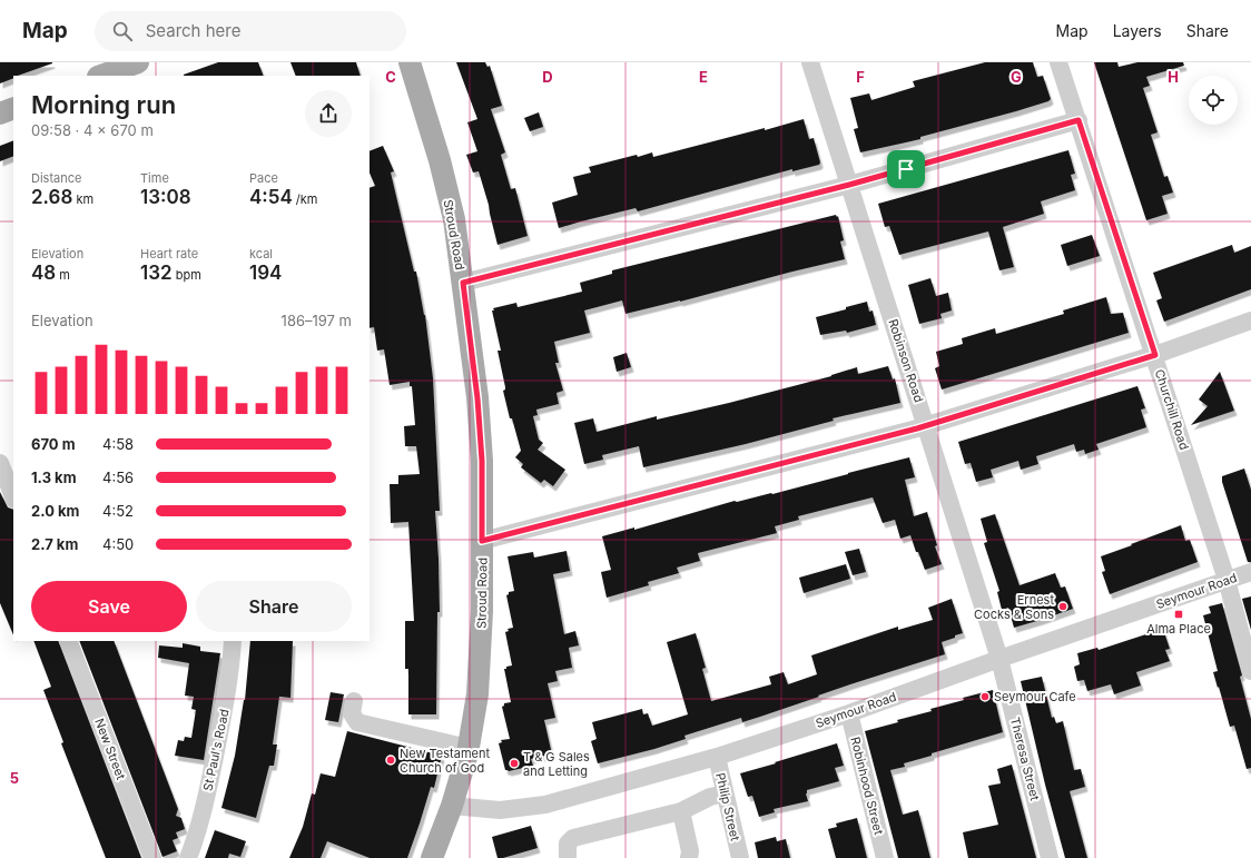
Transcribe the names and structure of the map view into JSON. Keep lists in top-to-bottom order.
{
  "streets": {
    "main road": ["Stroud Road"],
    "street": [
      "Robinson Road",
      "Churchill Road",
      "Seymour Road",
      "New Street",
      "St Paul's Road",
      "Theresa Street",
      "Robinhood Street",
      "Philip Street"
    ]
  },
  "crossings": [
    ["Stroud Road", "Seymour Road"],
    ["Robinson Road", "Seymour Road"],
    ["Robinson Road", "Theresa Street"],
    ["Churchill Road", "Seymour Road"],
    ["Seymour Road", "Theresa Street"],
    ["Seymour Road", "Robinhood Street"],
    ["Seymour Road", "Philip Street"]
  ],
  "places": {
    "other": [
      "Ernest Cocks & Sons",
      "Seymour Cafe",
      "New Testament Church of God",
      "T & G Sales and Letting"
    ],
    "transit": ["Alma Place"]
  },
  "page": {
    "header": "Map",
    "search": "Search here",
    "nav": ["Map", "Layers", "Share"],
    "heading": ["Morning run", "09:58 · 4 × 670 m"],
    "stats": [
      ["Distance", "2.68 km"],
      ["Time", "13:08"],
      ["Pace", "4:54 /km"],
      ["Elevation", "48 m"],
      ["Heart rate", "132 bpm"],
      ["kcal", "194"]
    ],
    "chart": ["Elevation", "186–197 m"],
    "list": [
      {
        "name": "670 m",
        "note": "4:58"
      },
      {
        "name": "1.3 km",
        "note": "4:56"
      },
      {
        "name": "2.0 km",
        "note": "4:52"
      },
      {
        "name": "2.7 km",
        "note": "4:50"
      }
    ],
    "buttons": ["Save", "Share"]
  },
  "grid": {
    "columns": [
      "C",
      "D",
      "E",
      "F",
      "G",
      "H"
    ],
    "rows": ["5"]
  }
}
